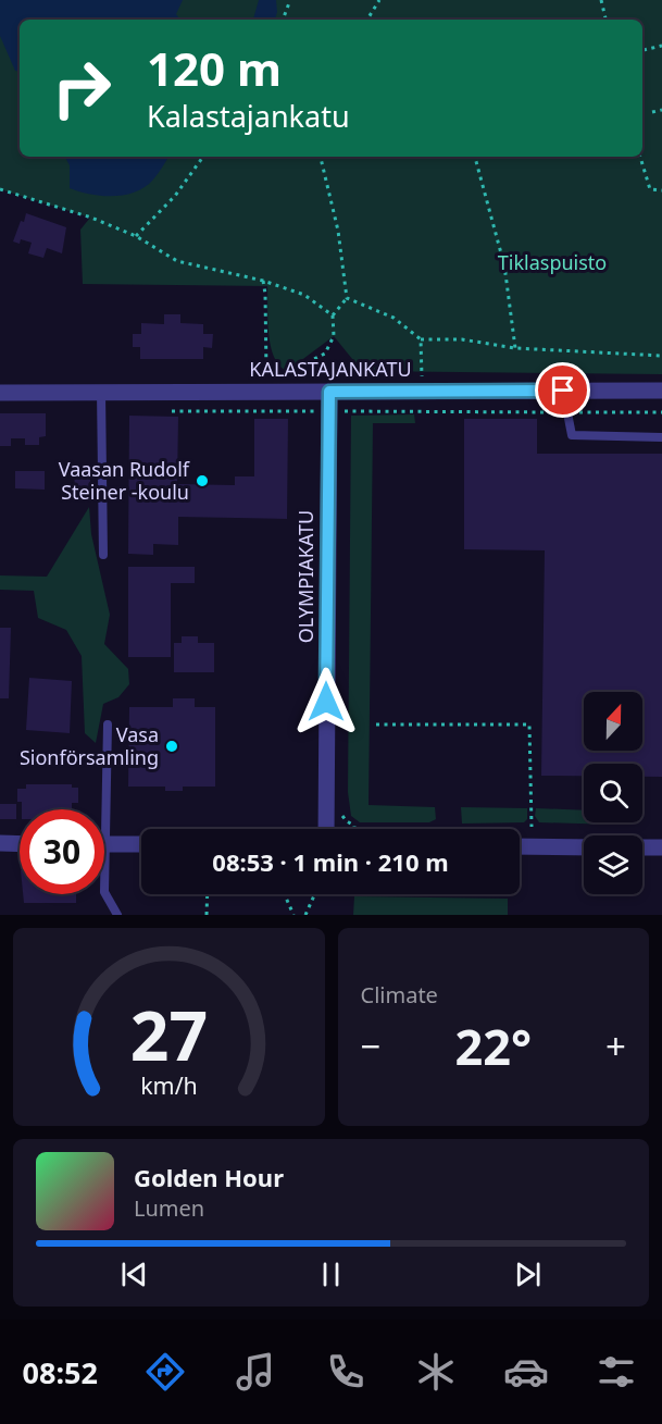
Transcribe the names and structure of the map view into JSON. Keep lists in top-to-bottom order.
{
  "streets": {
    "street": ["KALASTAJANKATU", "OLYMPIAKATU"]
  },
  "crossings": [
    ["KALASTAJANKATU", "OLYMPIAKATU"]
  ],
  "parks": ["Tiklaspuisto"],
  "places": ["Vaasan Rudolf Steiner -koulu", "Vasa Sionförsamling"],
  "north": "top",
  "page": {
    "turn": ["120 m", "Kalastajankatu"],
    "limit": "30",
    "trip": "08:53 · 1 min · 210 m",
    "tile": "Climate",
    "heat": ["−", "22°", "+"],
    "song": ["Golden Hour", "Lumen"],
    "tabs": "08:52",
    "gauge": ["27", "km/h"]
  }
}
